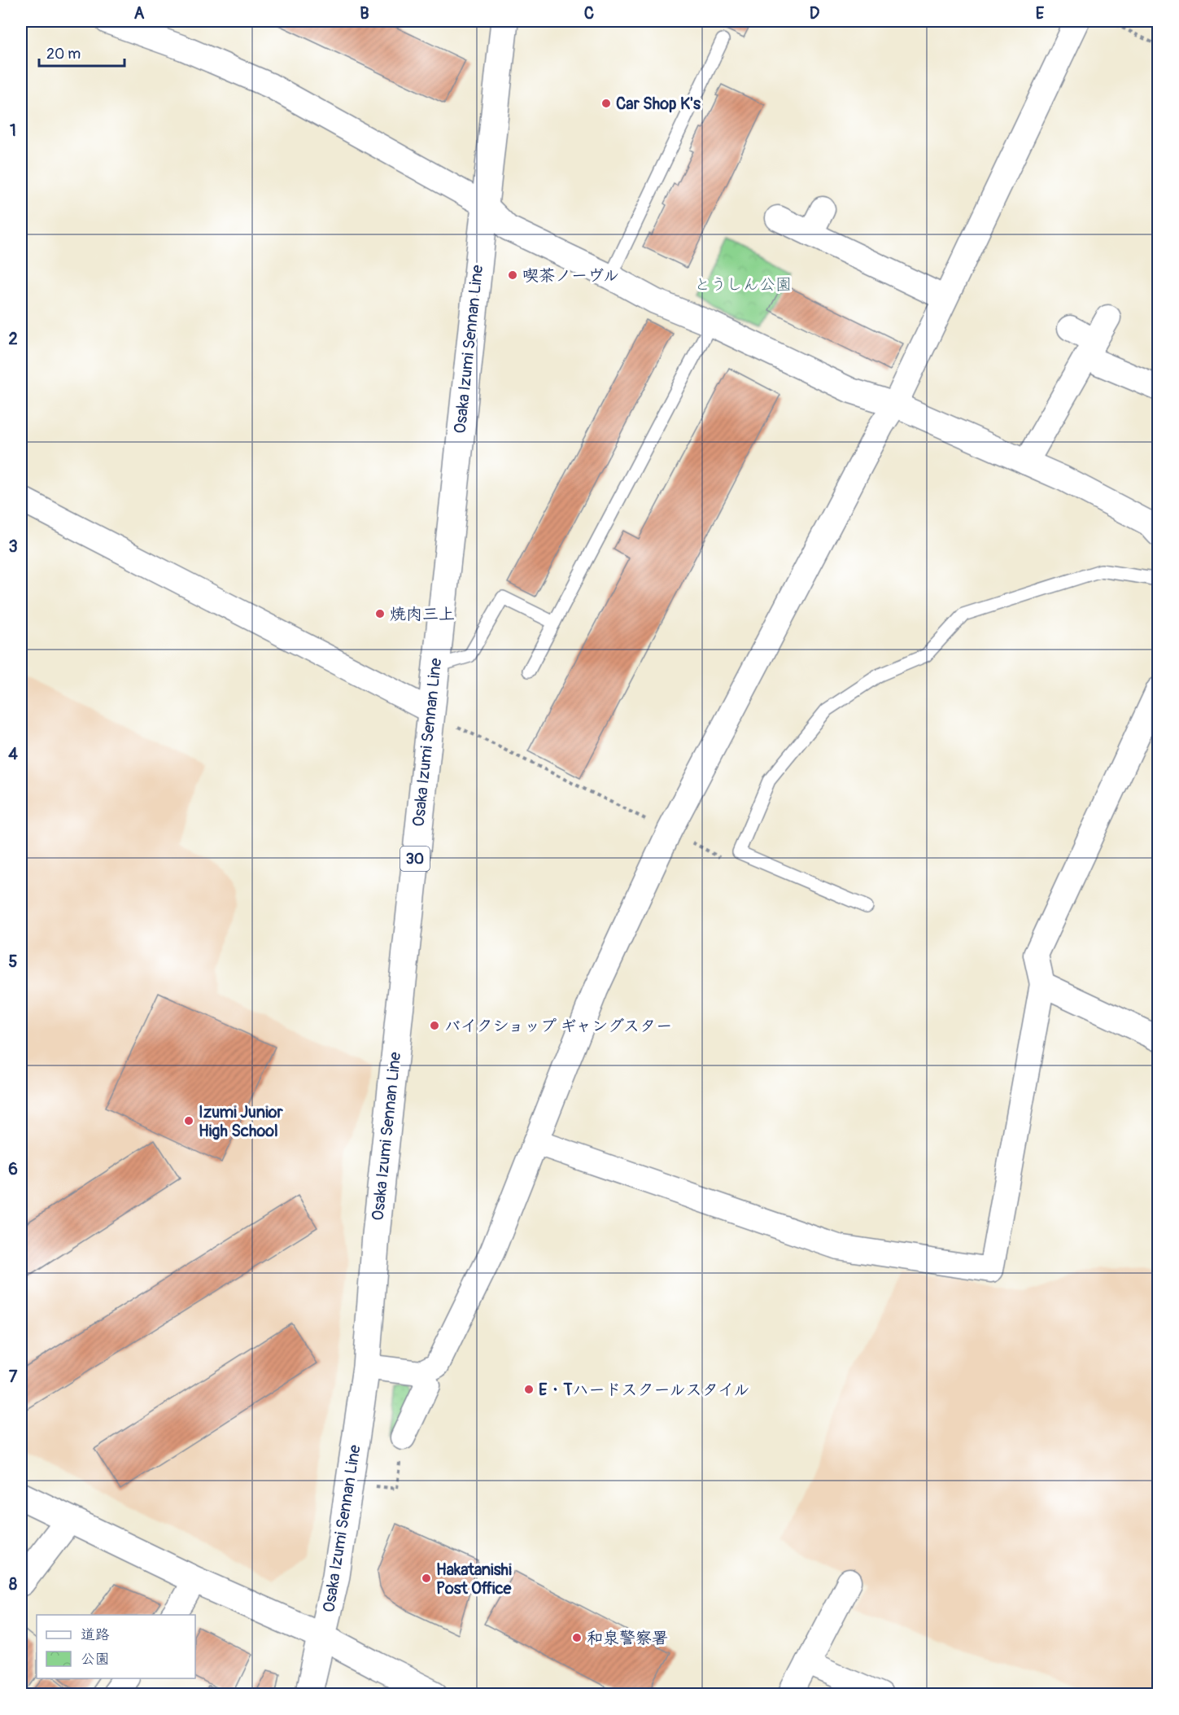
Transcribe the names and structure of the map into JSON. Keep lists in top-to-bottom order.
{
  "streets": {
    "main road": ["Osaka Izumi Sennan Line", "30"]
  },
  "parks": ["とうしん公園"],
  "places": [
    "Car Shop K's",
    "喫茶ノーヴル",
    "焼肉三上",
    "バイクショップ ギャングスター",
    "Izumi Junior High School",
    "E・Tハードスクールスタイル",
    "Hakatanishi Post Office",
    "和泉警察署"
  ],
  "legend": ["道路", "公園"],
  "scale_bar": "20 m",
  "grid": {
    "columns": [
      "A",
      "B",
      "C",
      "D",
      "E"
    ],
    "rows": [
      "1",
      "2",
      "3",
      "4",
      "5",
      "6",
      "7",
      "8"
    ]
  }
}
